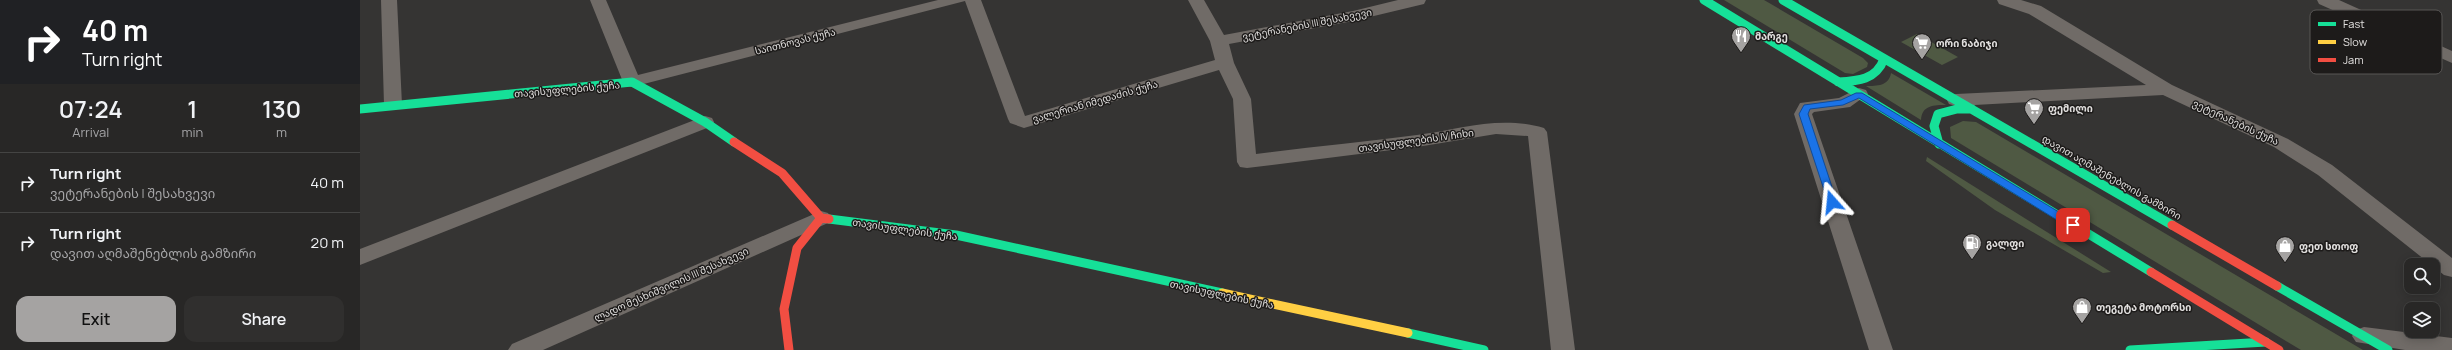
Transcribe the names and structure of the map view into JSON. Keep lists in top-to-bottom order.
{
  "streets": {
    "street": [
      "ვეტერანების III შესახვევი",
      "საითნოვას ქუჩა",
      "თავისუფლების ქუჩა",
      "ვალერიან იმედაძის ქუჩა",
      "ვეტერანების ქუჩა",
      "თავისუფლების IV ჩიხი",
      "დავით აღმაშენებლის გამზირი",
      "ლადო მესხიშვილის III შესახვევი"
    ]
  },
  "crossings": [
    ["ვეტერანების III შესახვევი", "თავისუფლების IV ჩიხი"],
    ["საითნოვას ქუჩა", "თავისუფლების ქუჩა"],
    ["თავისუფლების ქუჩა", "ლადო მესხიშვილის III შესახვევი"],
    ["ვალერიან იმედაძის ქუჩა", "თავისუფლების IV ჩიხი"]
  ],
  "places": {
    "restaurant": ["მარგე"],
    "supermarket": ["ორი ნაბიჯი", "ფემილი"],
    "fuel station": ["გალფი"],
    "shop": ["ფეთ სთოფ", "თეგეტა მოტორსი"]
  },
  "legend": ["Fast", "Slow", "Jam"],
  "page": {
    "turn": ["40 m", "Turn right"],
    "eta": [
      "07:24",
      "Arrival",
      "1",
      "min",
      "130",
      "m"
    ],
    "list": [
      {
        "name": "Turn right",
        "note": "ვეტერანების I შესახვევი",
        "value": "40 m"
      },
      {
        "name": "Turn right",
        "note": "დავით აღმაშენებლის გამზირი",
        "value": "20 m"
      }
    ],
    "buttons": ["Exit", "Share"]
  }
}
